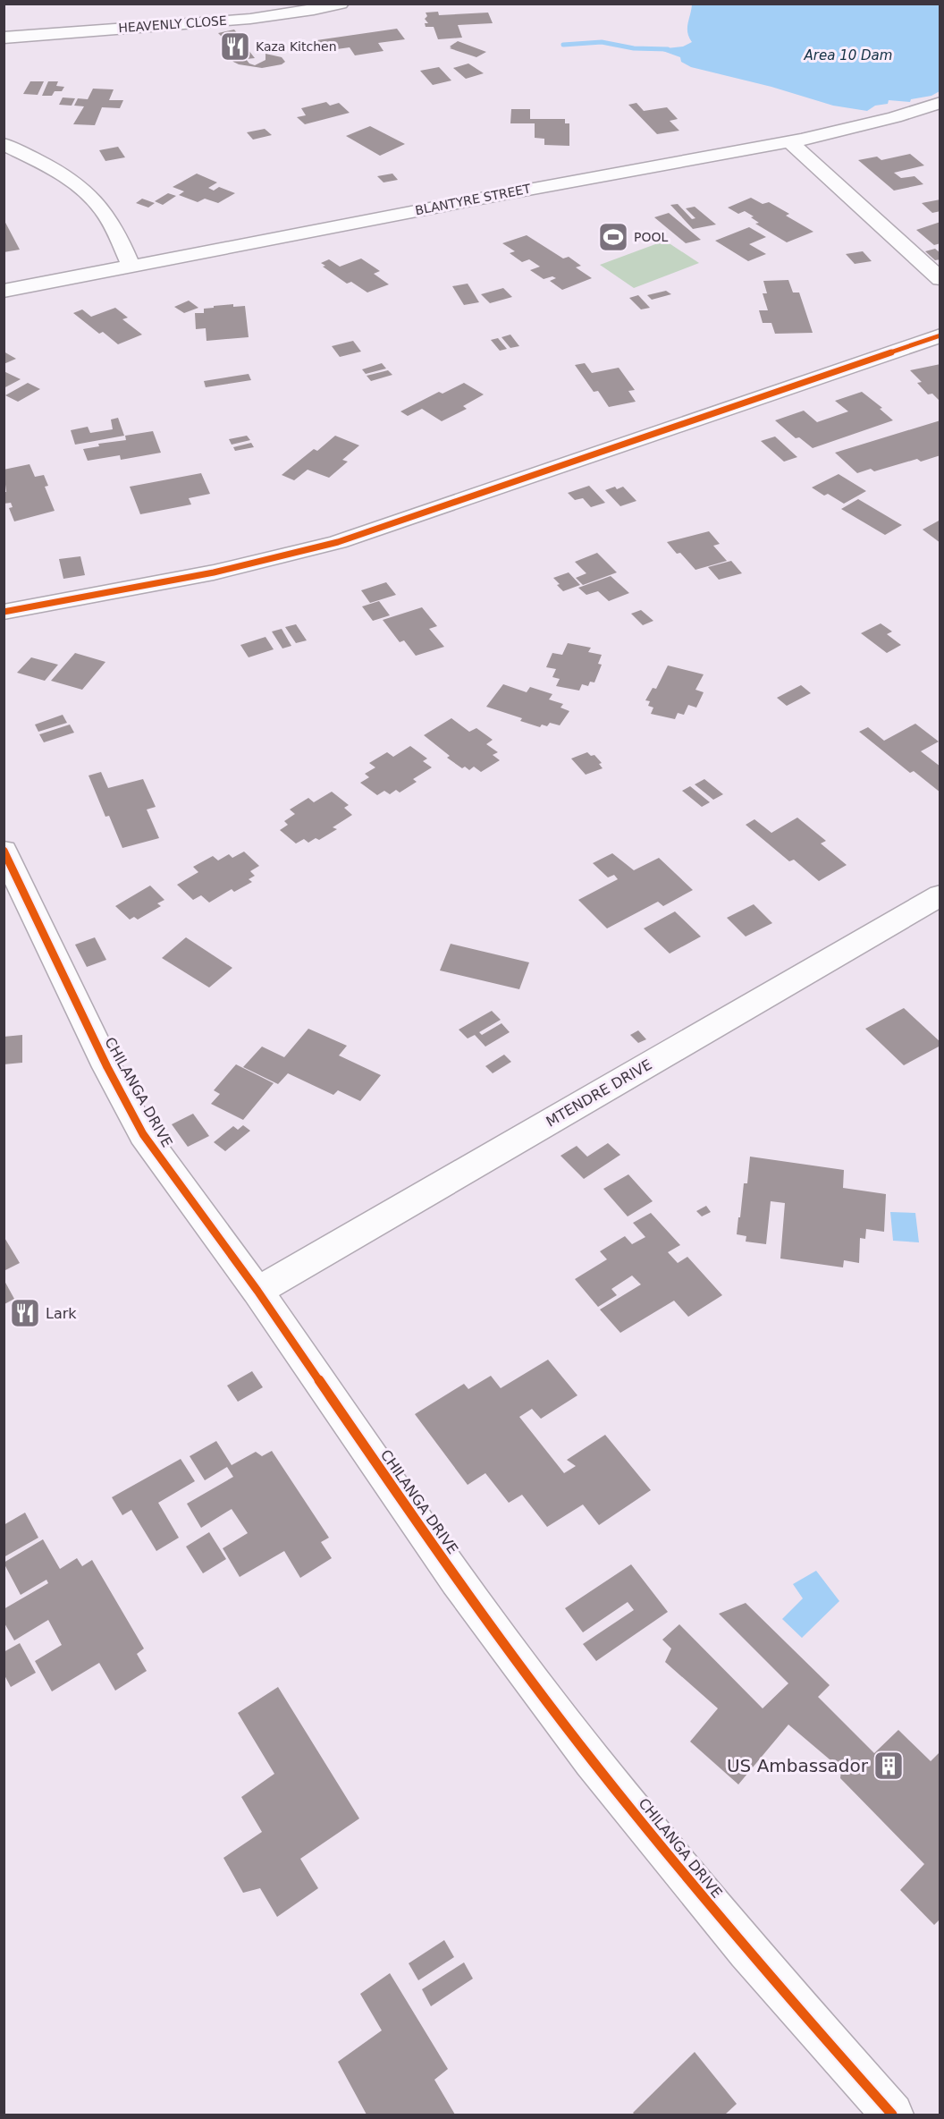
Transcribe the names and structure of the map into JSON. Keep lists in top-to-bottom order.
{
  "streets": {
    "street": [
      "HEAVENLY CLOSE",
      "BLANTYRE STREET",
      "CHILANGA DRIVE",
      "MTENDRE DRIVE"
    ]
  },
  "crossings": [
    ["CHILANGA DRIVE", "MTENDRE DRIVE"]
  ],
  "water": ["Area 10 Dam"],
  "places": {
    "restaurant": ["Kaza Kitchen", "Lark"],
    "sports": ["POOL"],
    "building": ["US Ambassador"]
  }
}
